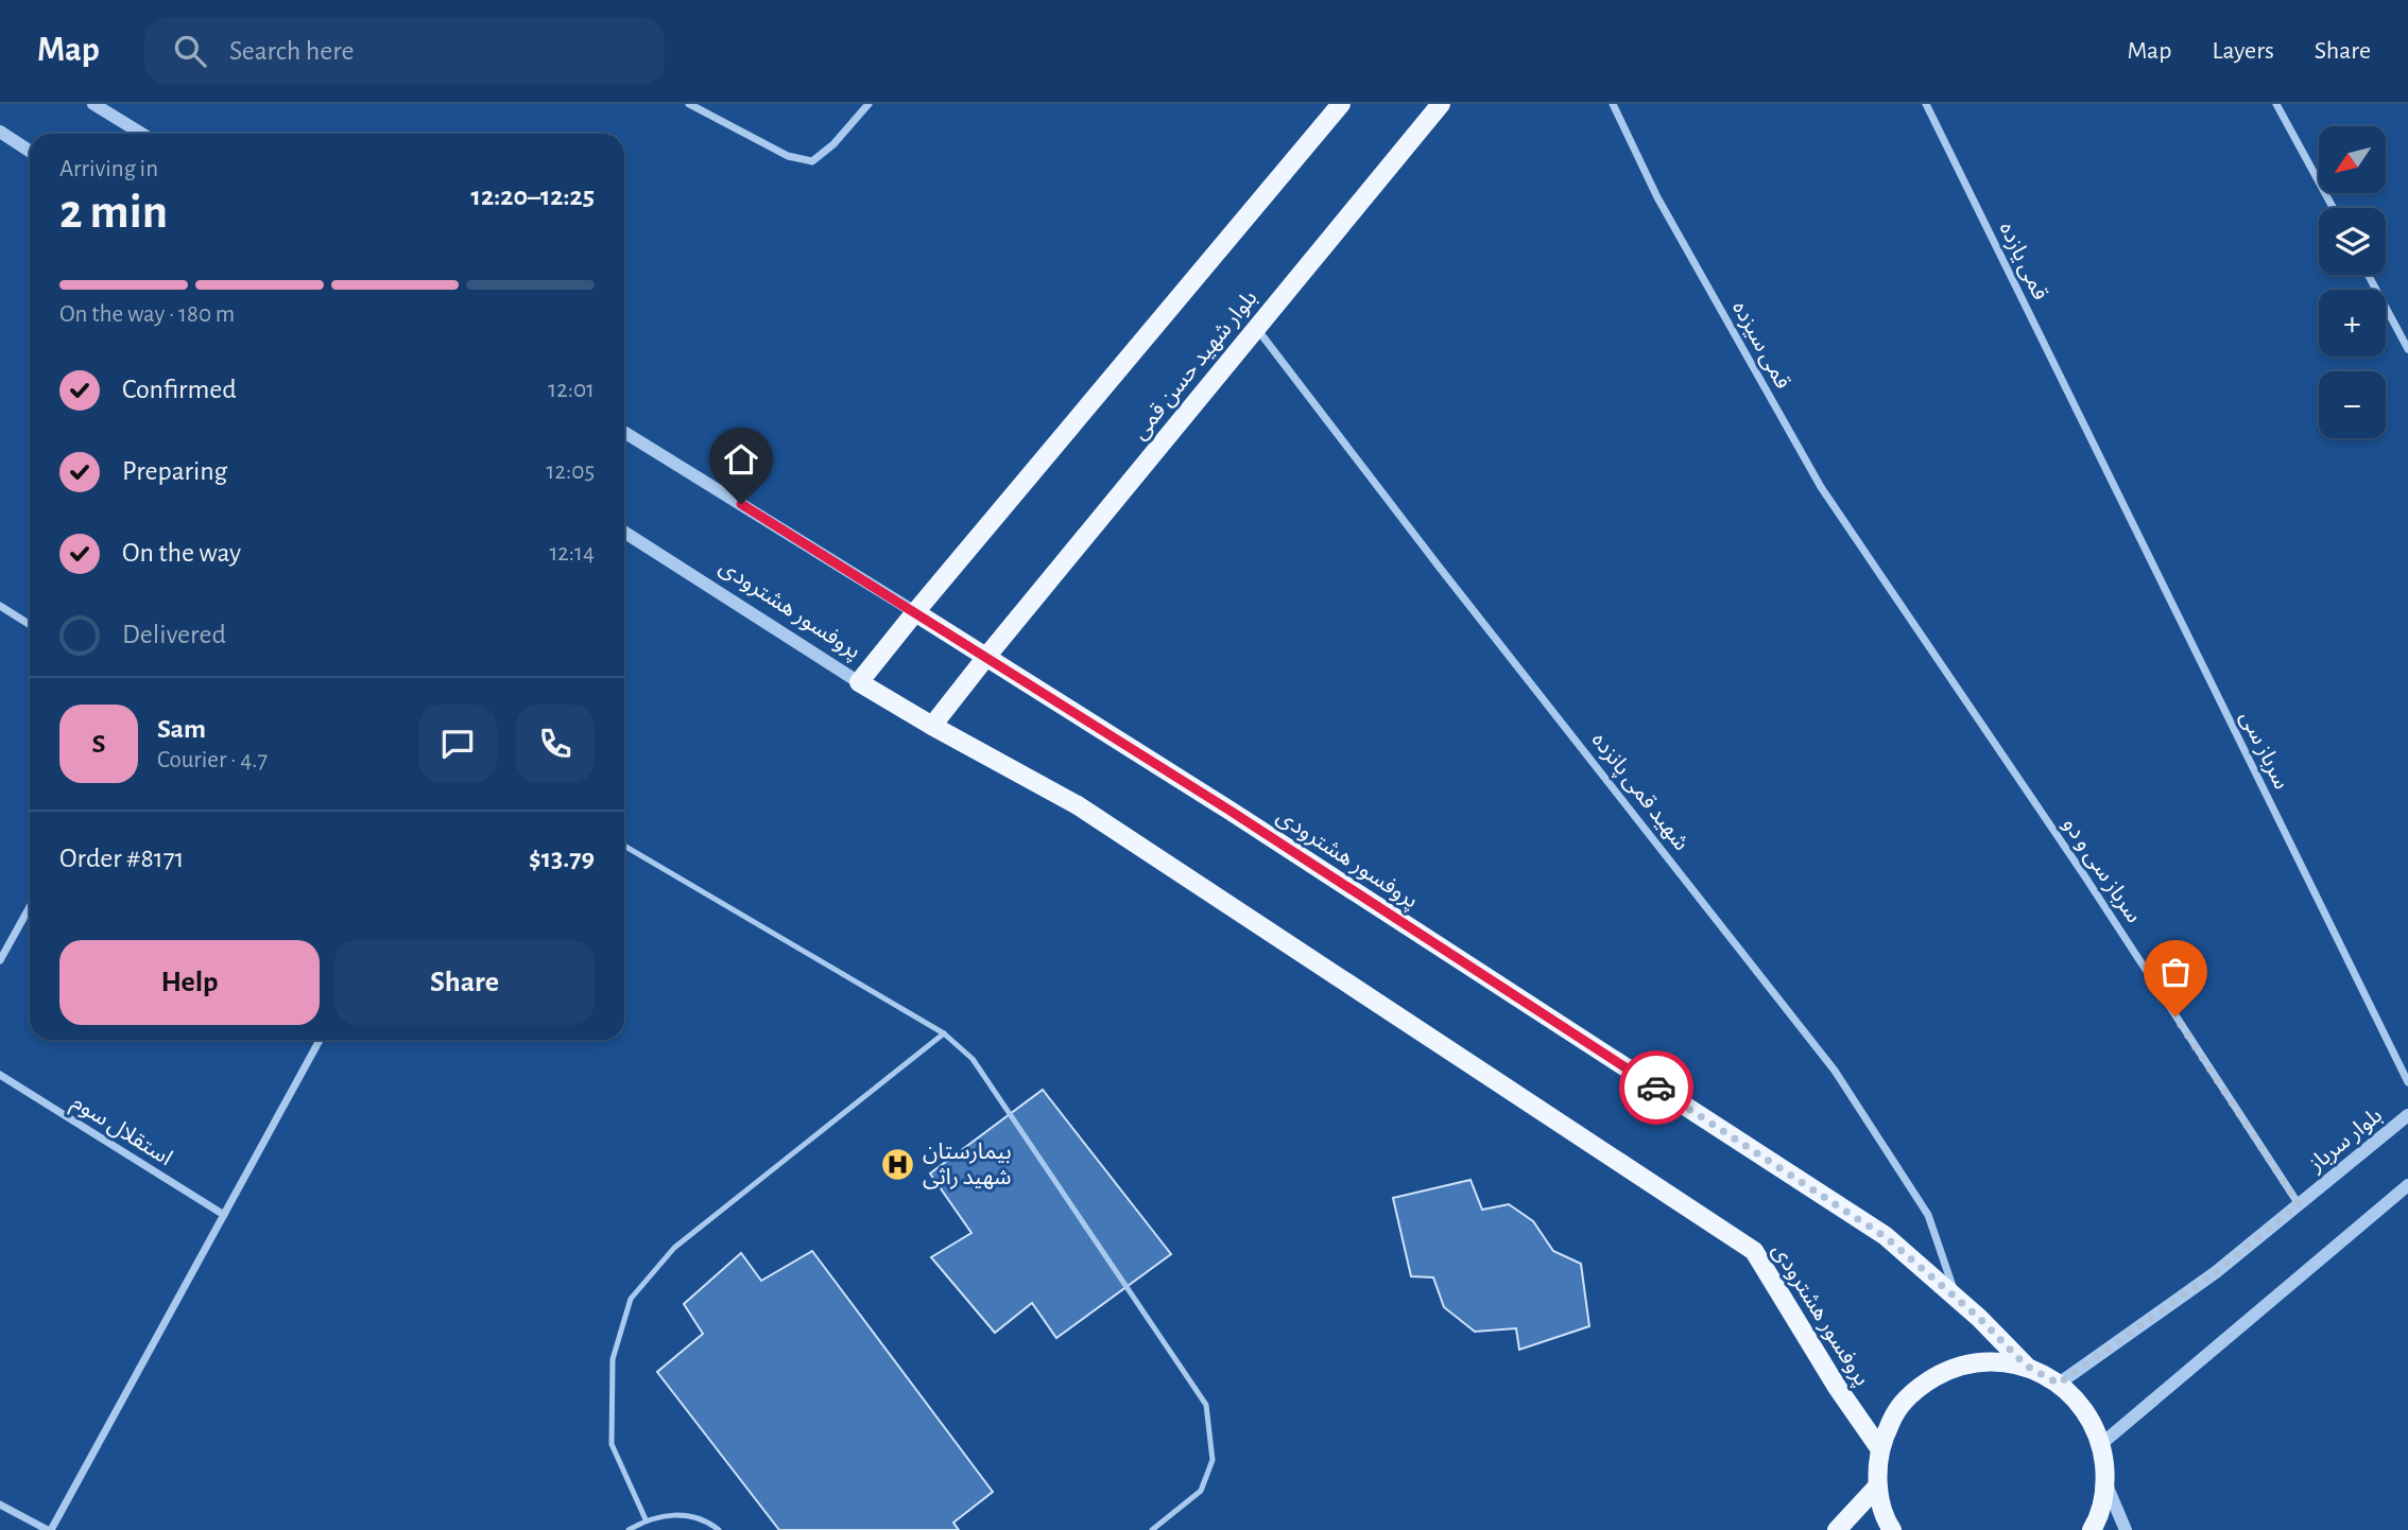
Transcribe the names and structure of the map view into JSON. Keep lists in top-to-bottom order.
{
  "streets": {
    "main road": ["بلوار شهید حسن قمی", "پروفسور هشترودی"],
    "street": [
      "قمی یازده",
      "قمی سیزده",
      "سرباز سی",
      "شهید قمی پانزده",
      "سرباز سی و دو",
      "استقلال سوم",
      "بلوار سرباز"
    ]
  },
  "crossings": [
    ["قمی یازده", "سرباز سی"],
    ["قمی سیزده", "سرباز سی و دو"],
    ["بلوار شهید حسن قمی", "پروفسور هشترودی"],
    ["بلوار شهید حسن قمی", "شهید قمی پانزده"],
    ["پروفسور هشترودی", "شهید قمی پانزده"],
    ["سرباز سی و دو", "بلوار سرباز"]
  ],
  "places": {
    "hospital": ["بیمارستان شهید راثی"]
  },
  "north": "bottom left",
  "page": {
    "header": "Map",
    "search": "Search here",
    "nav": ["Map", "Layers", "Share"],
    "map_buttons": ["+", "−"],
    "heading": ["2 min", "Arriving in", "12:20–12:25"],
    "panel": [
      "Sam",
      "Courier · 4.7",
      "Order #8171",
      "$13.79"
    ],
    "bar": "On the way · 180 m",
    "list": [
      ["Confirmed", "12:01"],
      ["Preparing", "12:05"],
      ["On the way", "12:14"],
      "Delivered"
    ],
    "round": "S",
    "buttons": ["Help", "Share"]
  }
}
